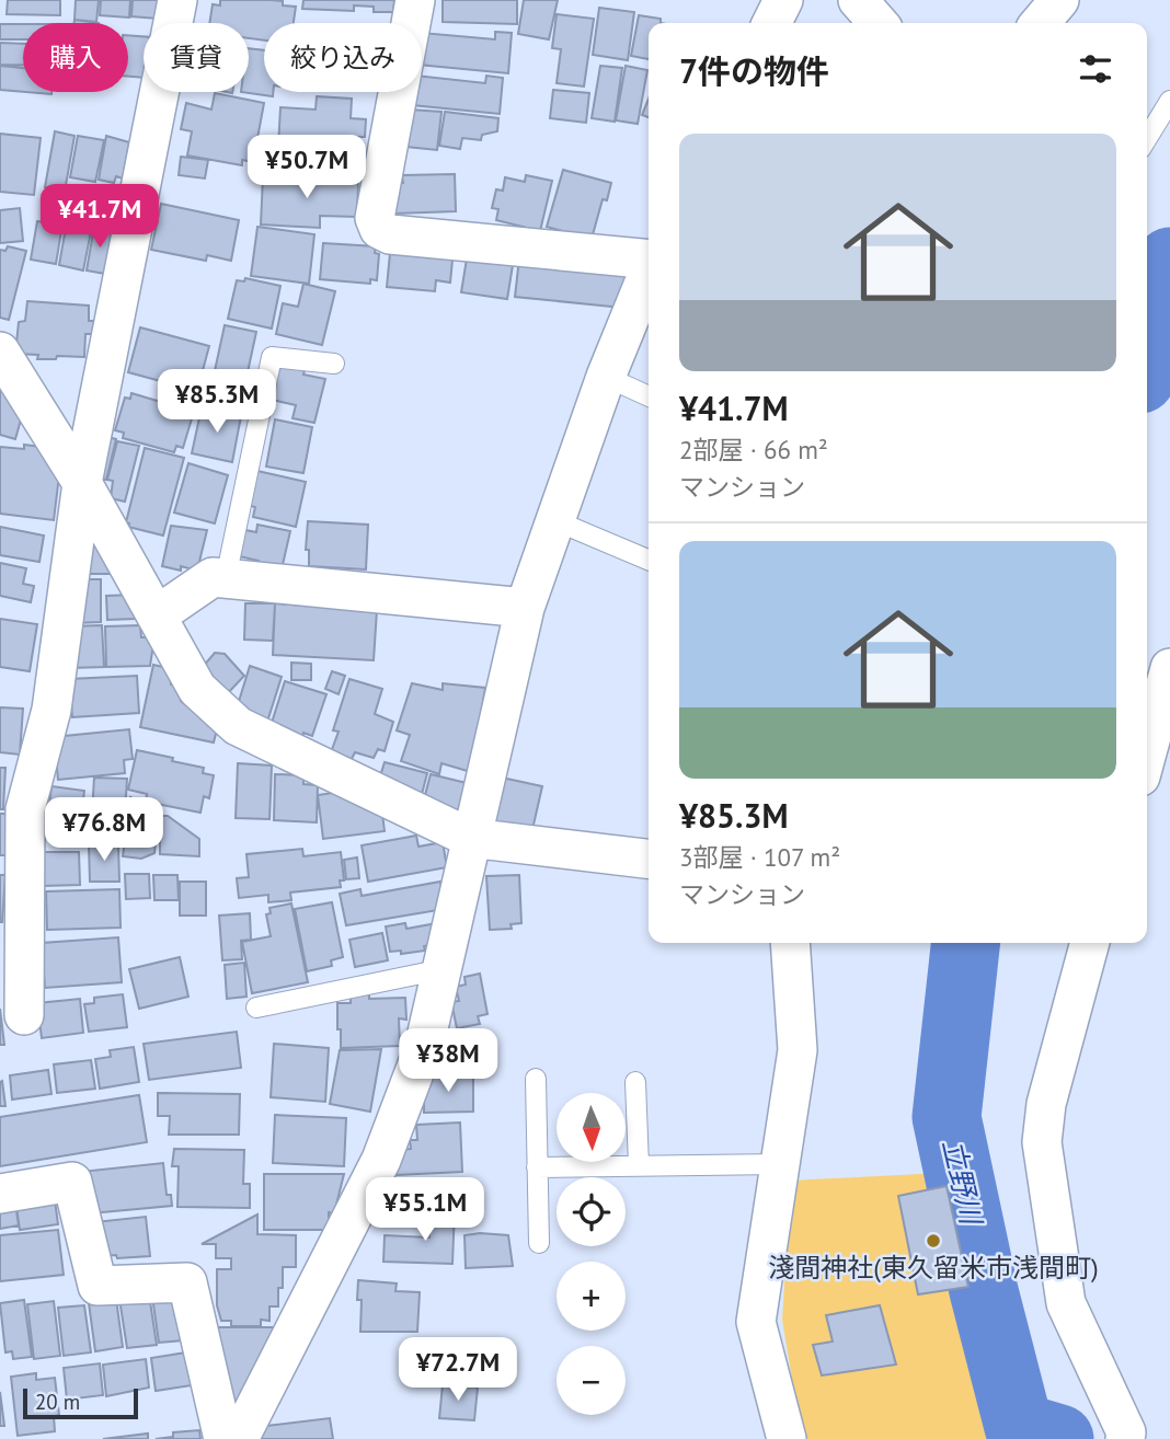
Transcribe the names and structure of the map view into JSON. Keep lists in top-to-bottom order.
{
  "water": ["立野川"],
  "places": ["淺間神社(東久留米市浅間町)"],
  "scale_bar": "20 m",
  "north": "bottom",
  "page": {
    "chip": ["購入", "賃貸", "絞り込み"],
    "heading": "7件の物件",
    "list": [
      {
        "name": "¥41.7M",
        "note": "2部屋 · 66 m² · マンション"
      },
      {
        "name": "¥85.3M",
        "note": "3部屋 · 107 m² · マンション"
      }
    ],
    "price": [
      "¥50.7M",
      "¥41.7M",
      "¥85.3M",
      "¥76.8M",
      "¥38M",
      "¥55.1M",
      "¥72.7M"
    ],
    "map_buttons": ["+", "−"],
    "scale": "20 m"
  }
}
